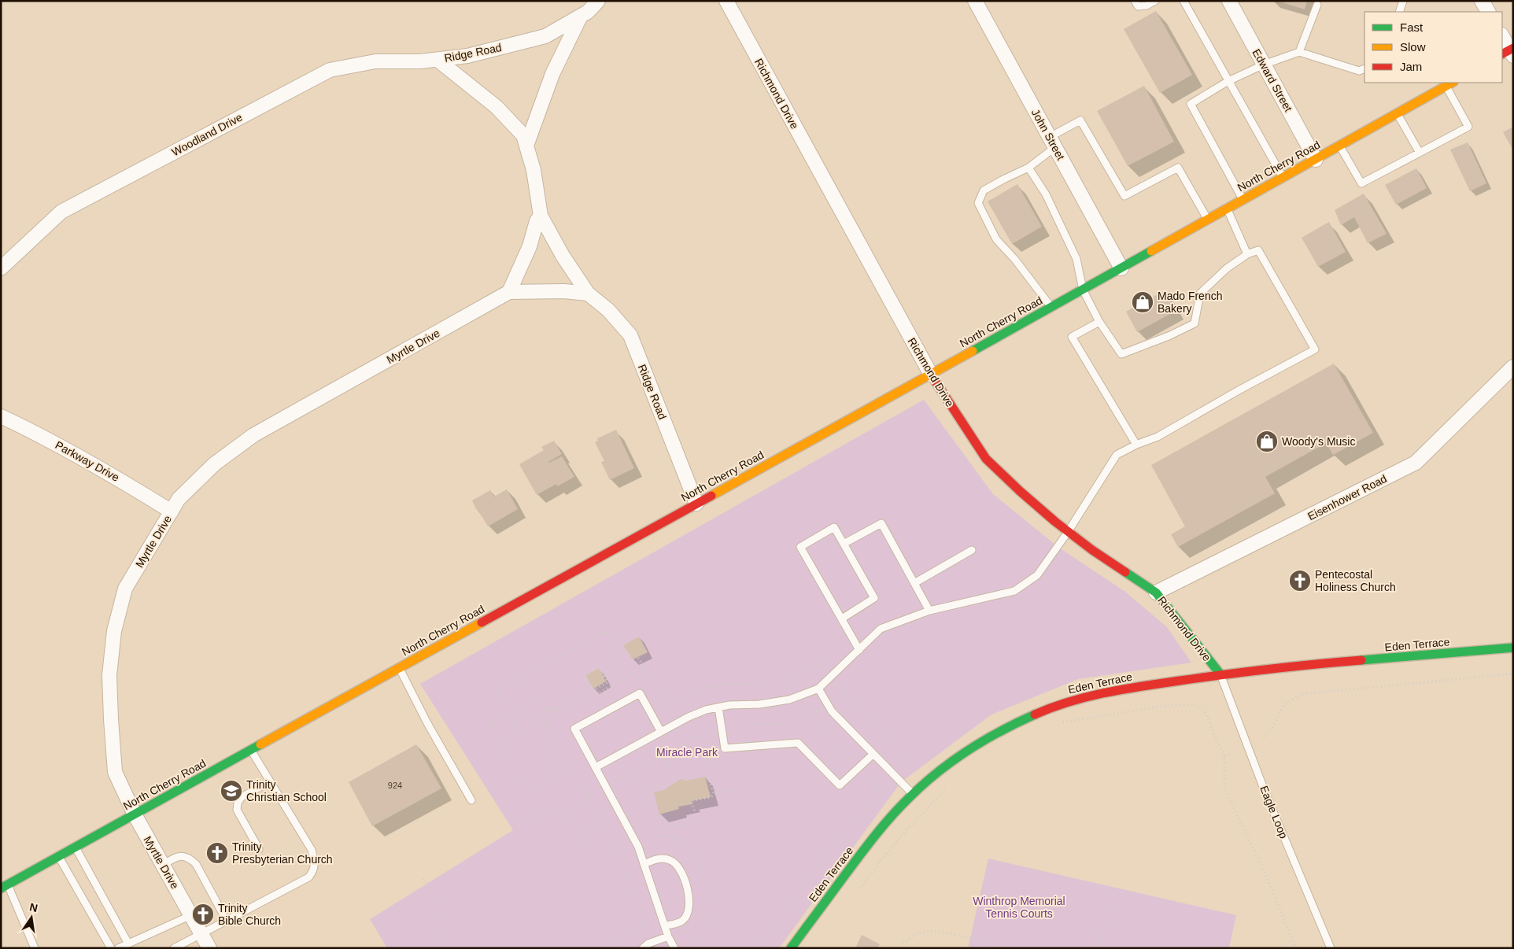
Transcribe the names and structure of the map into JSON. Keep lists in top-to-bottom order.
{
  "streets": {
    "main road": ["Richmond Drive", "North Cherry Road", "Eden Terrace"],
    "street": [
      "Ridge Road",
      "Edward Street",
      "Woodland Drive",
      "John Street",
      "Myrtle Drive",
      "Parkway Drive",
      "Eisenhower Road"
    ],
    "lane": ["Eagle Loop"]
  },
  "crossings": [
    ["Ridge Road", "Woodland Drive"],
    ["Ridge Road", "North Cherry Road"],
    ["Edward Street", "North Cherry Road"],
    ["Richmond Drive", "North Cherry Road"],
    ["Richmond Drive", "Eisenhower Road"],
    ["Richmond Drive", "Eden Terrace"],
    ["Richmond Drive", "Eagle Loop"],
    ["John Street", "North Cherry Road"],
    ["North Cherry Road", "Myrtle Drive"],
    ["Myrtle Drive", "Parkway Drive"],
    ["Eden Terrace", "Eagle Loop"]
  ],
  "parks": ["Miracle Park", "Winthrop Memorial Tennis Courts"],
  "places": {
    "shop": ["Mado French Bakery", "Woody's Music"],
    "church": ["Pentecostal Holiness Church", "Trinity Presbyterian Church", "Trinity Bible Church"],
    "school or university": ["Trinity Christian School"]
  },
  "house_numbers": ["924"],
  "legend": ["Fast", "Slow", "Jam"],
  "north": "top"
}
